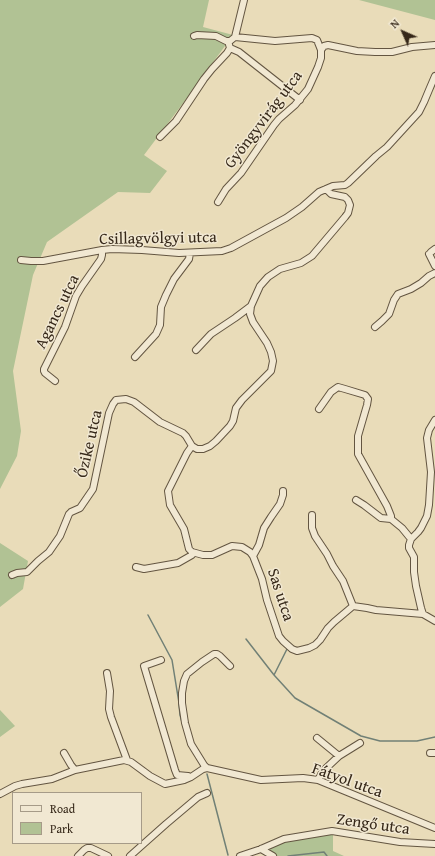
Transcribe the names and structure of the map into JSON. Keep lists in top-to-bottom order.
{
  "streets": {
    "street": [
      "Gyöngyvirág utca",
      "Csillagvölgyi utca",
      "Agancs utca",
      "Őzike utca",
      "Sas utca",
      "Fátyol utca",
      "Zengő utca"
    ]
  },
  "crossings": [
    ["Csillagvölgyi utca", "Agancs utca"]
  ],
  "legend": ["Road", "Park"],
  "north": "top left"
}
